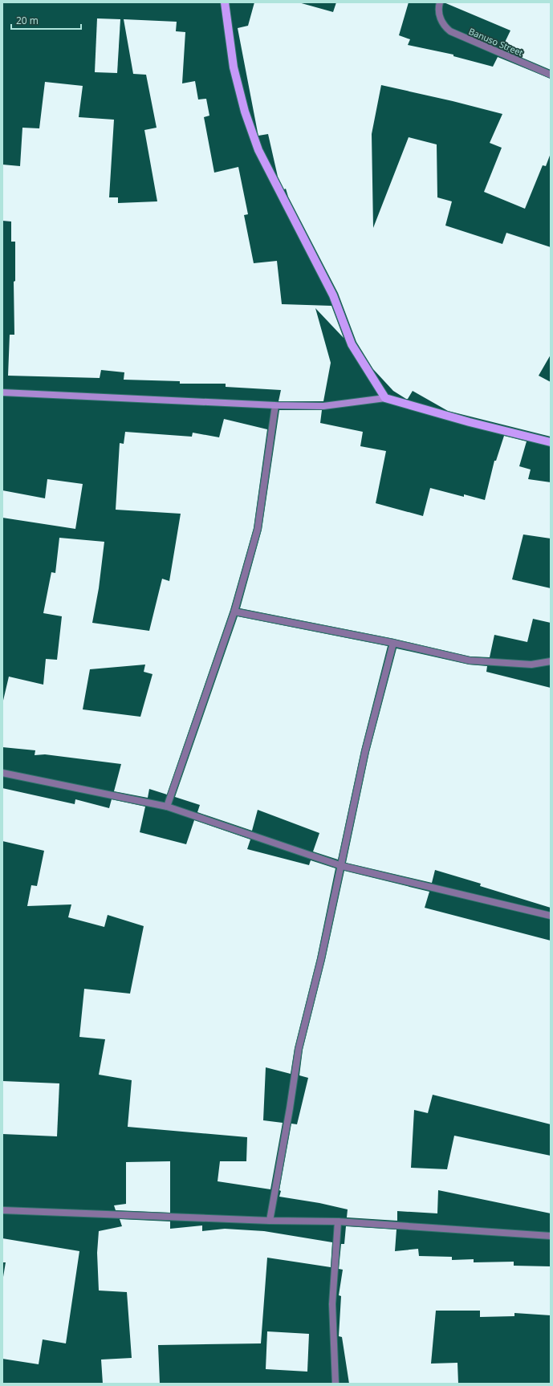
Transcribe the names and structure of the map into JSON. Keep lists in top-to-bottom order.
{
  "streets": {
    "street": ["Banuso Street"]
  },
  "scale_bar": "20 m"
}
